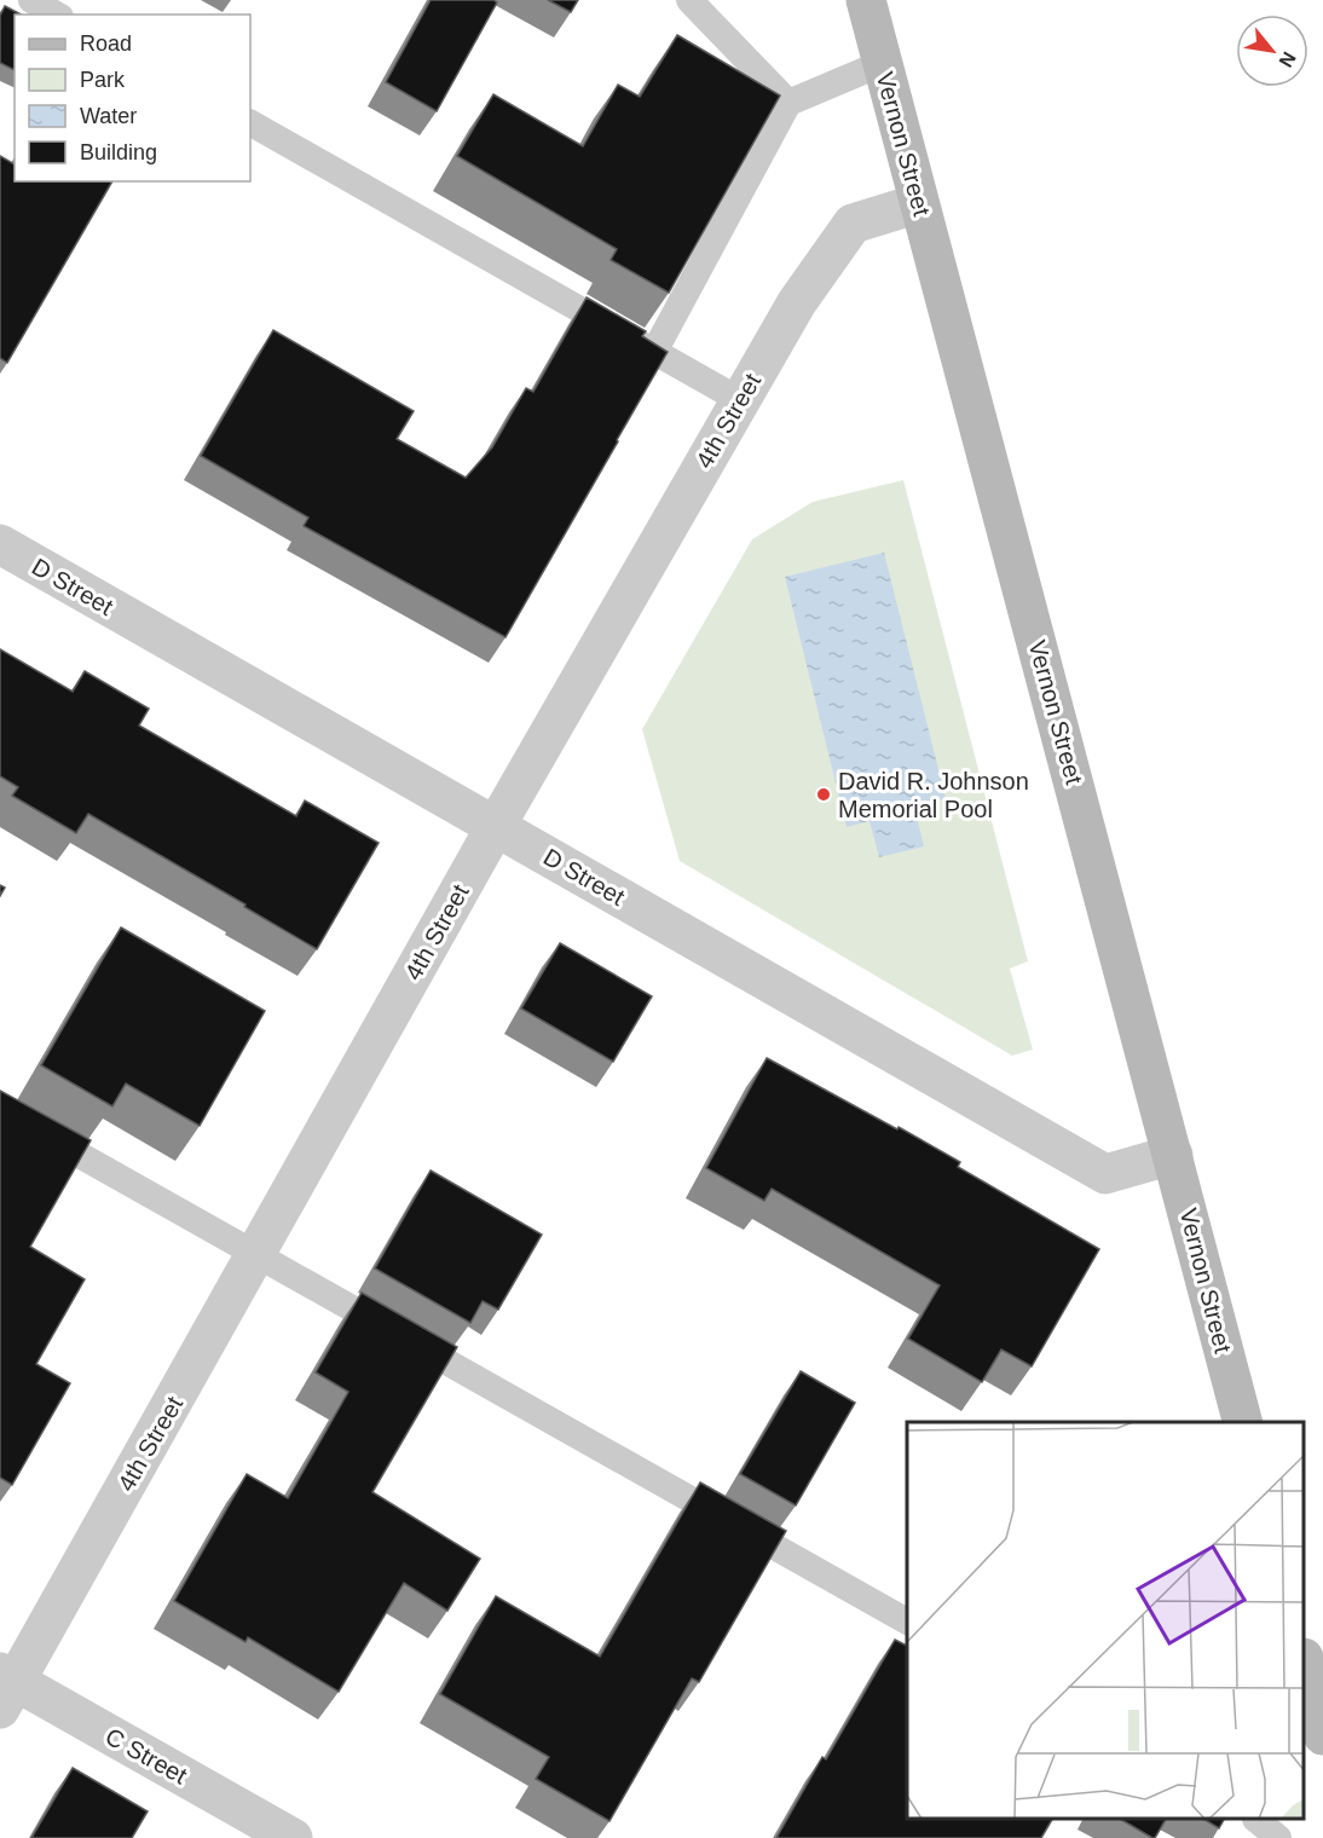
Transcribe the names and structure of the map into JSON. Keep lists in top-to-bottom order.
{
  "streets": {
    "main road": ["Vernon Street"],
    "street": ["4th Street", "D Street", "C Street"]
  },
  "crossings": [
    ["Vernon Street", "4th Street"],
    ["Vernon Street", "D Street"],
    ["4th Street", "D Street"],
    ["4th Street", "C Street"]
  ],
  "places": ["David R. Johnson Memorial Pool"],
  "legend": [
    "Road",
    "Park",
    "Water",
    "Building"
  ],
  "north": "bottom right"
}
